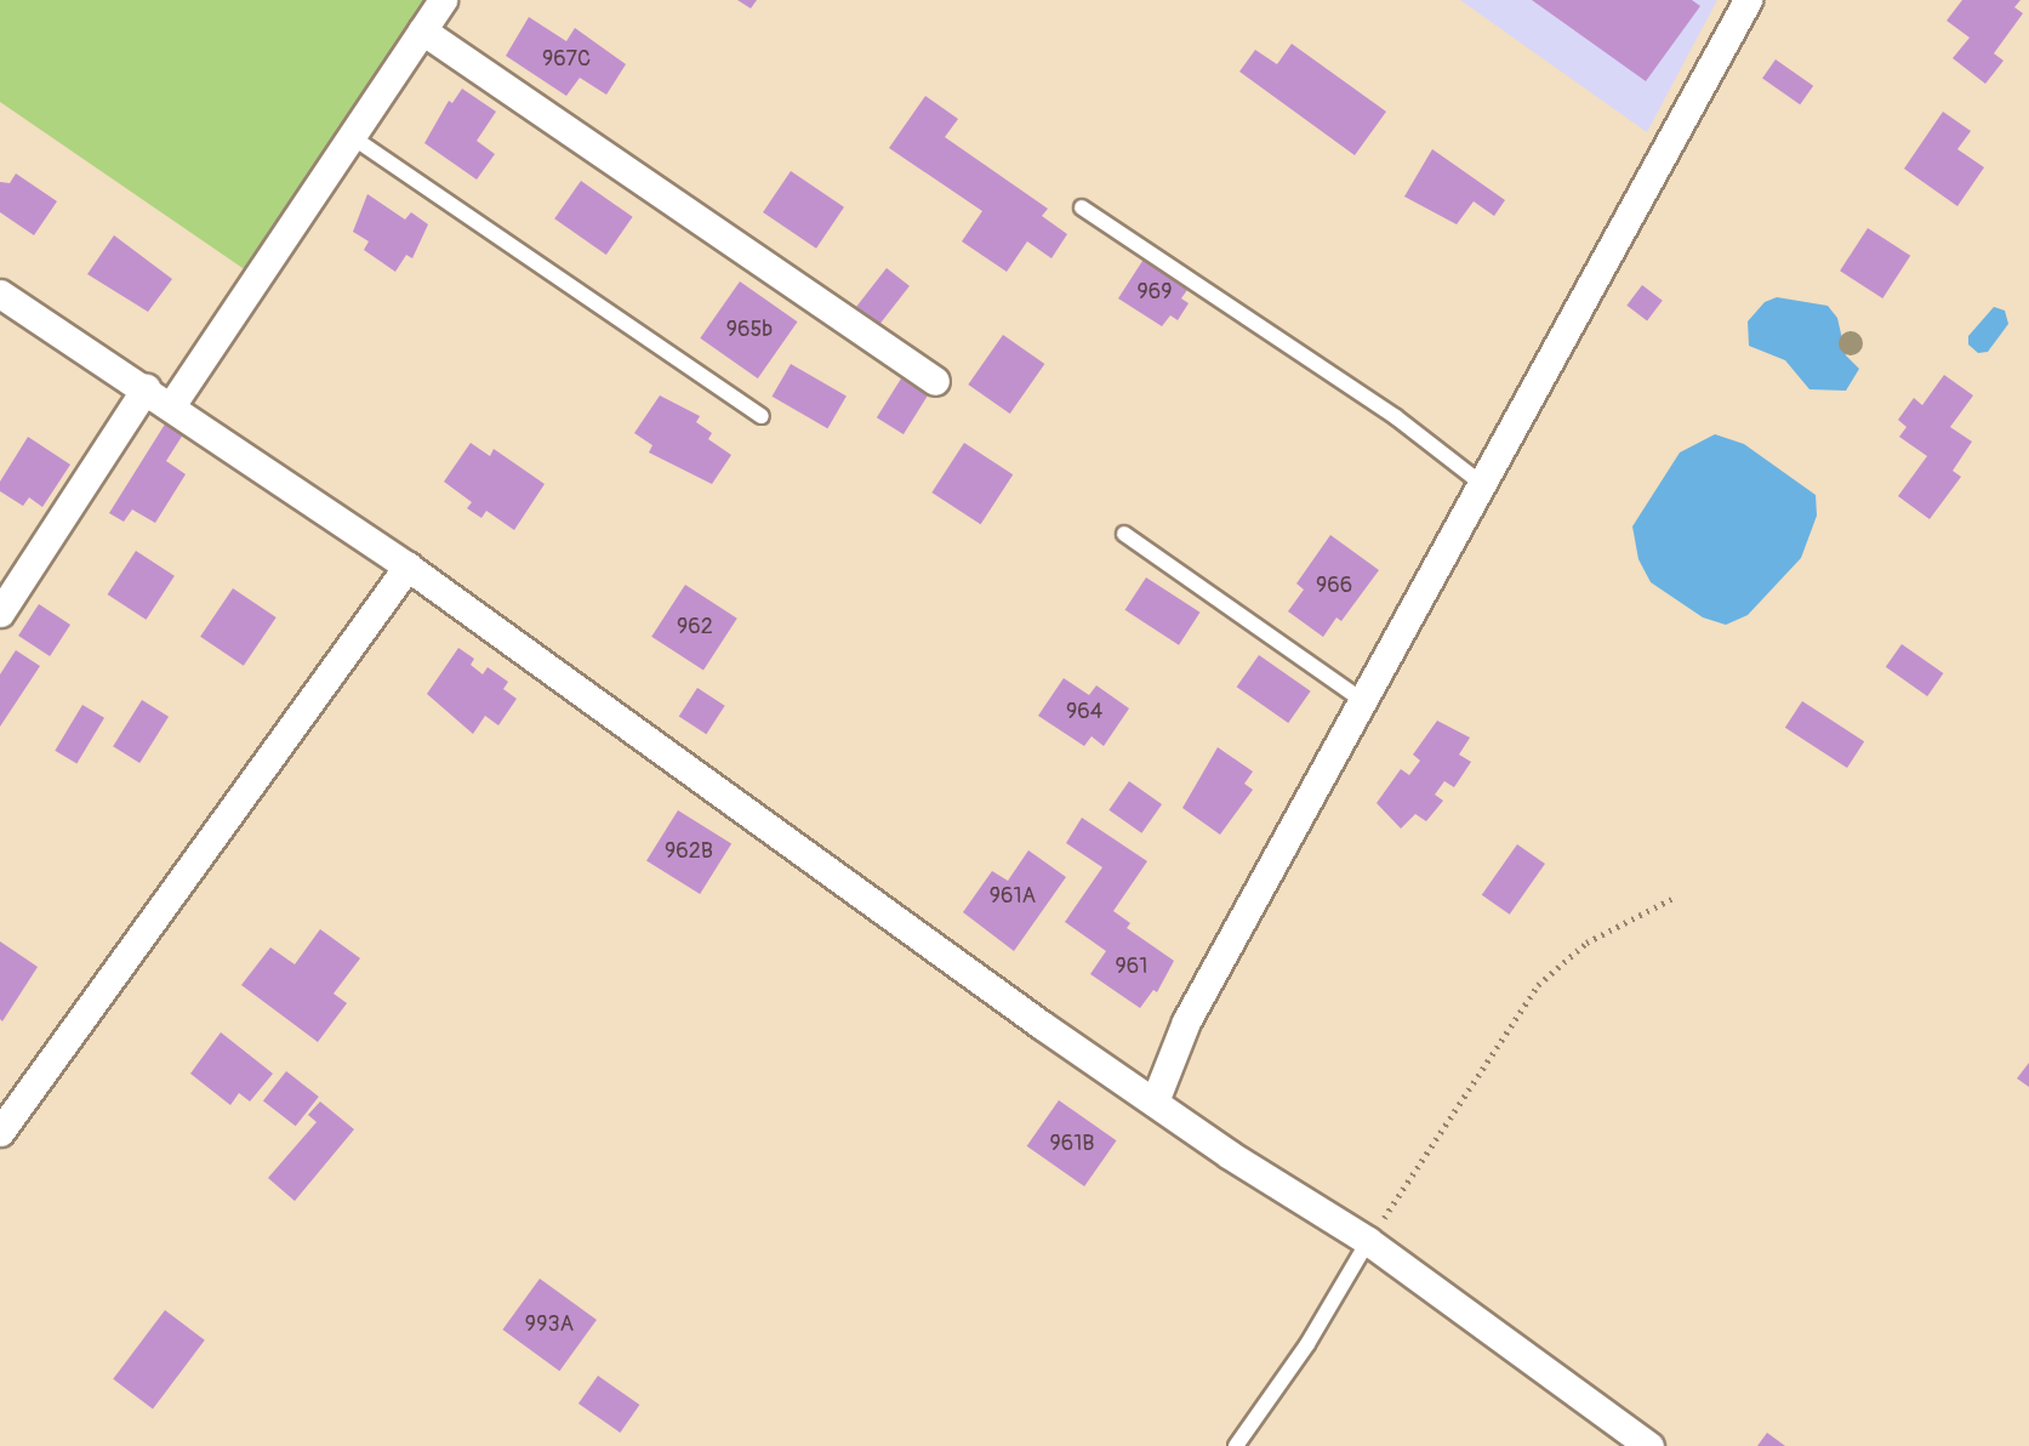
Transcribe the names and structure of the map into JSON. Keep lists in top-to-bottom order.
{
  "house_numbers": [
    "967C",
    "969",
    "965b",
    "966",
    "962",
    "964",
    "962B",
    "961A",
    "961",
    "961B",
    "993A"
  ]
}
